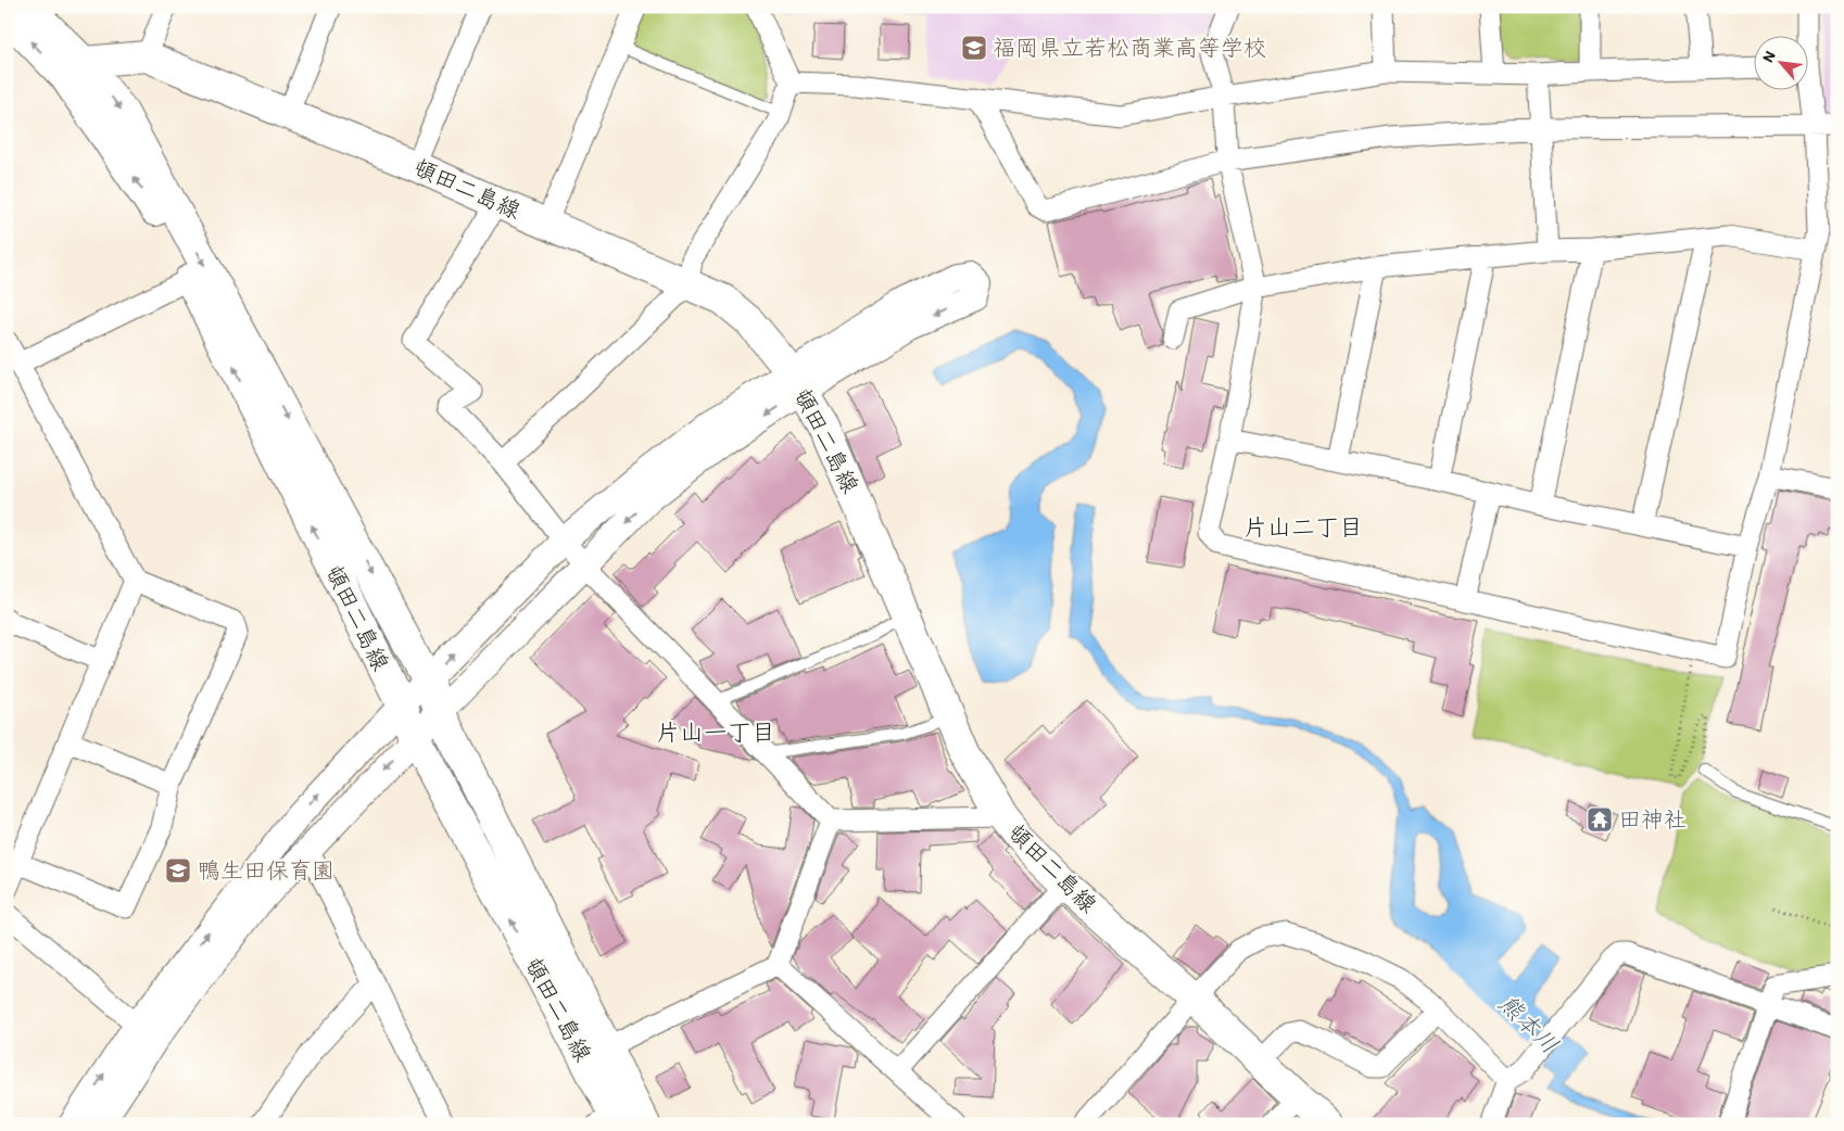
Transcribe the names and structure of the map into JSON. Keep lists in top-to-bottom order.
{
  "streets": {
    "main road": ["頓田二島線"]
  },
  "districts": ["片山二丁目", "片山一丁目"],
  "water": ["熊本川"],
  "places": {
    "school or university": ["福岡県立若松商業高等学校", "鴨生田保育園"],
    "temple": ["田神社"]
  },
  "north": "top left"
}
